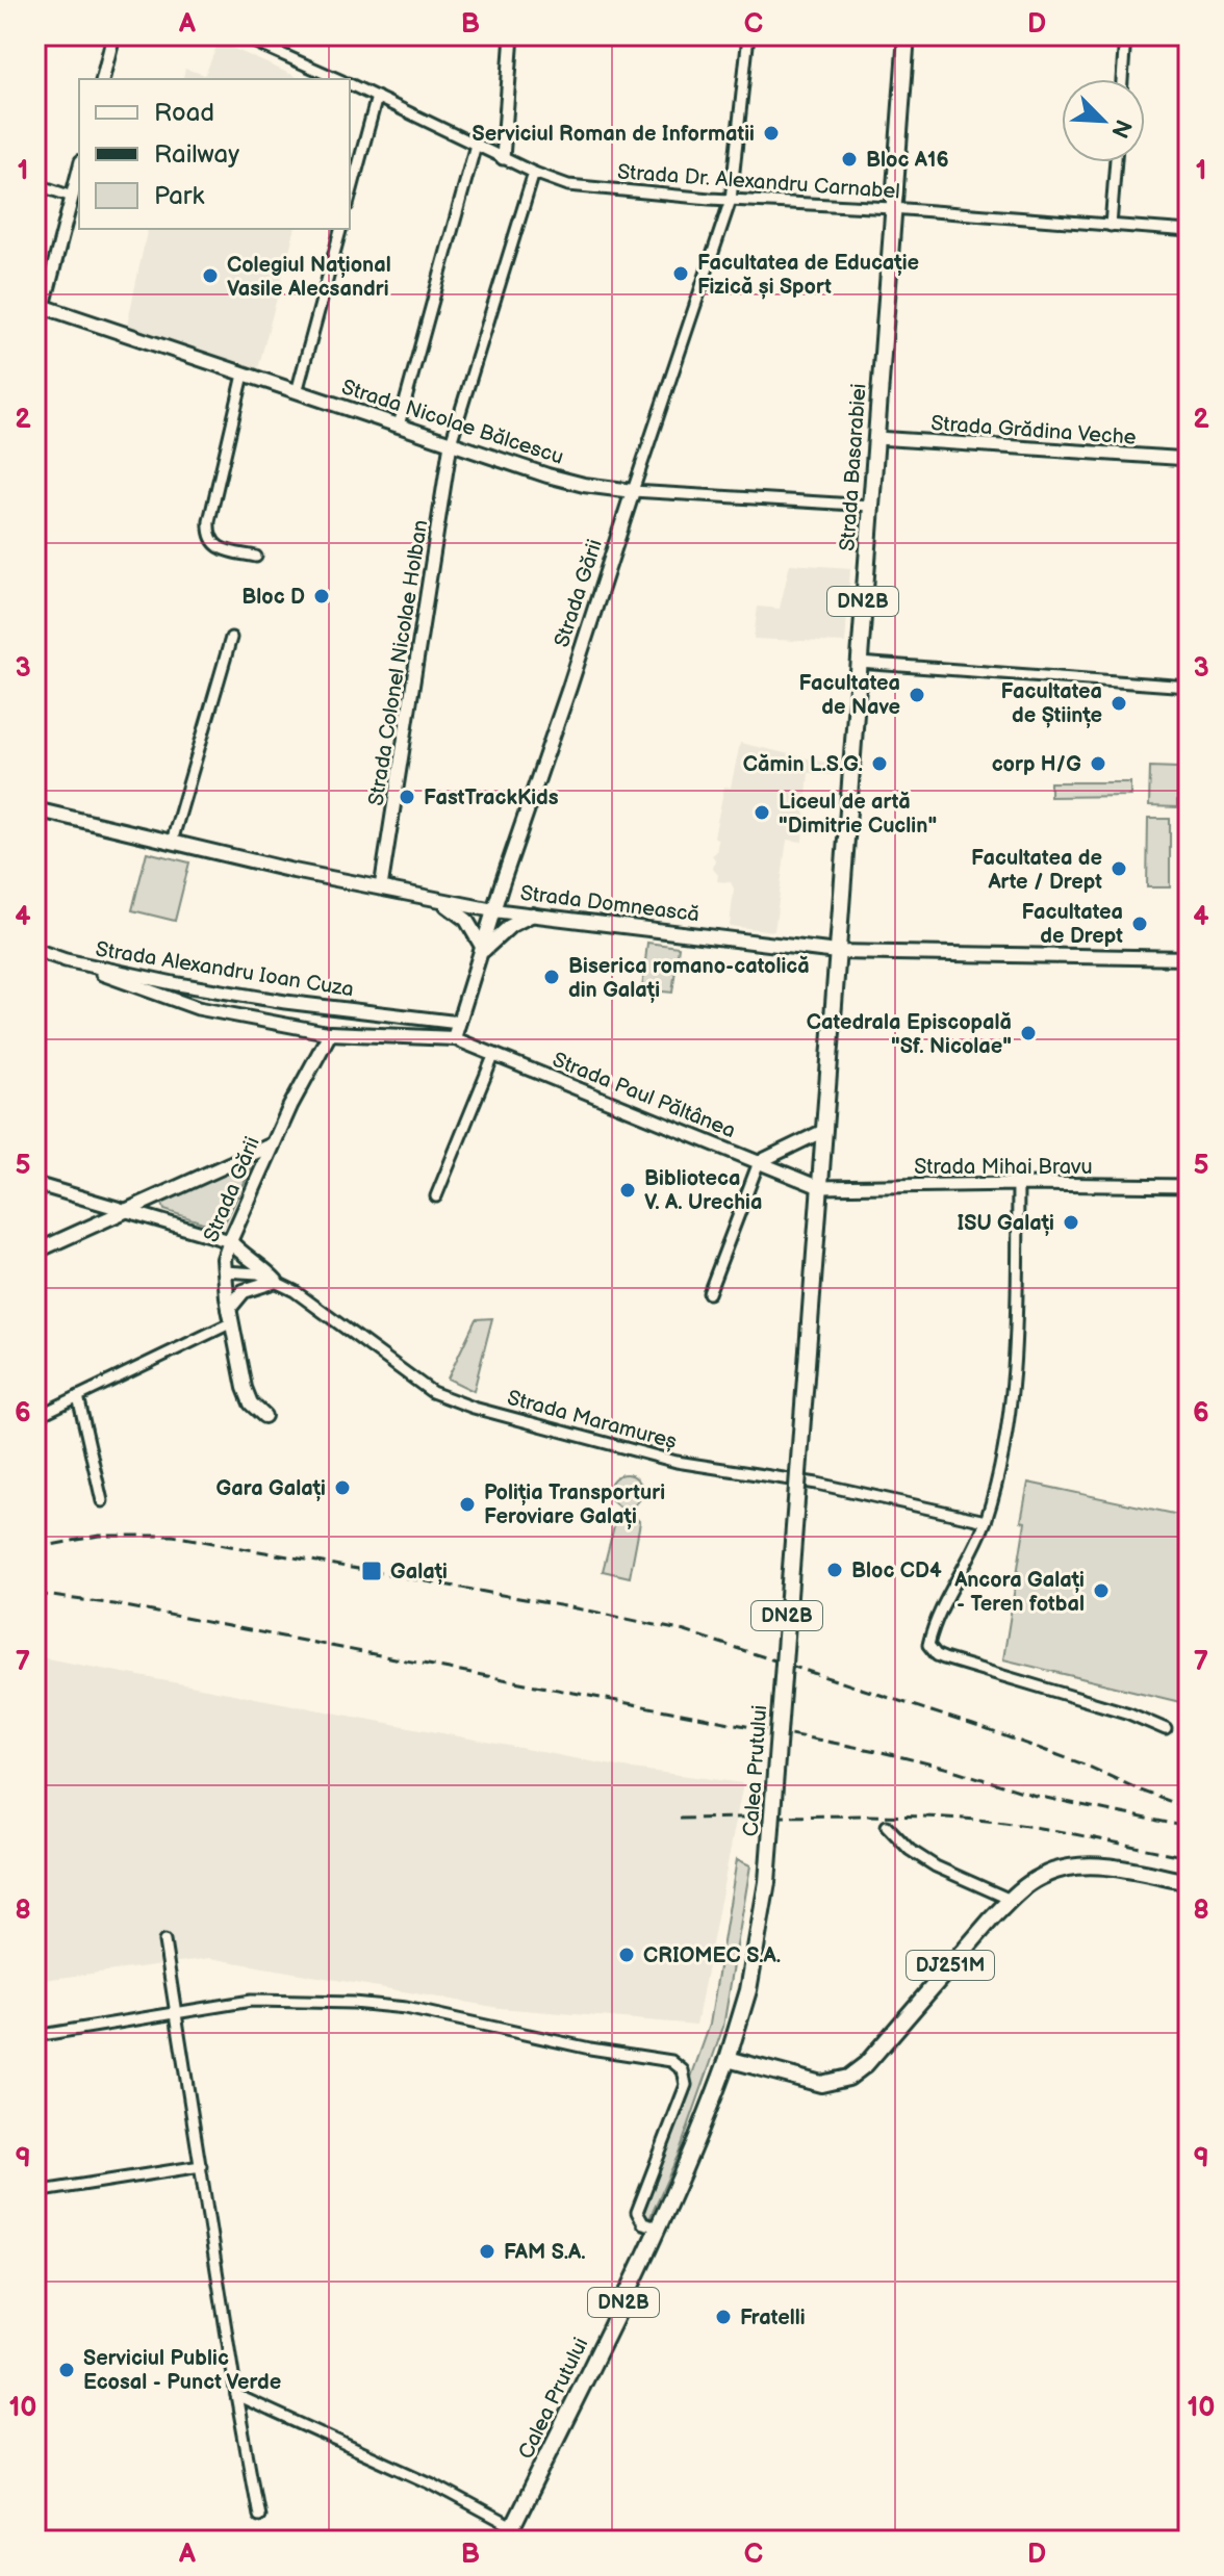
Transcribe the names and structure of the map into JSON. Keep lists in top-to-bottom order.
{
  "streets": {
    "main road": [
      "Strada Nicolae Bălcescu",
      "Strada Basarabiei",
      "Strada Gării",
      "DN2B",
      "Strada Domnească",
      "Calea Prutului",
      "DJ251M"
    ],
    "street": [
      "Strada Dr. Alexandru Carnabel",
      "Strada Grădina Veche",
      "Strada Colonel Nicolae Holban",
      "Strada Alexandru Ioan Cuza",
      "Strada Paul Păltânea",
      "Strada Mihai Bravu",
      "Strada Maramureș"
    ]
  },
  "crossings": [
    ["Strada Dr. Alexandru Carnabel", "Strada Basarabiei"],
    ["Strada Dr. Alexandru Carnabel", "Strada Gării"],
    ["Strada Nicolae Bălcescu", "Strada Basarabiei"],
    ["Strada Nicolae Bălcescu", "Strada Gării"],
    ["Strada Nicolae Bălcescu", "Strada Colonel Nicolae Holban"],
    ["Strada Grădina Veche", "Strada Basarabiei"],
    ["Strada Basarabiei", "Strada Domnească"],
    ["Strada Basarabiei", "Calea Prutului"],
    ["Strada Gării", "Strada Domnească"],
    ["Strada Gării", "Strada Alexandru Ioan Cuza"],
    ["Strada Gării", "Strada Paul Păltânea"],
    ["Strada Gării", "Strada Maramureș"],
    ["Strada Colonel Nicolae Holban", "Strada Domnească"],
    ["Strada Domnească", "Calea Prutului"],
    ["Strada Paul Păltânea", "Strada Mihai Bravu"],
    ["Strada Paul Păltânea", "Calea Prutului"],
    ["Strada Mihai Bravu", "Calea Prutului"],
    ["Calea Prutului", "DJ251M"]
  ],
  "places": {
    "other": [
      "Serviciul Roman de Informatii",
      "Bloc A16",
      "Facultatea de Educație Fizică și Sport",
      "Colegiul Național Vasile Alecsandri",
      "Bloc D",
      "Facultatea de Nave",
      "Facultatea de Științe",
      "Cămin L.S.G.",
      "corp H/G",
      "FastTrackKids",
      "Liceul de artă \"Dimitrie Cuclin\"",
      "Facultatea de Arte / Drept",
      "Facultatea de Drept",
      "Biserica romano-catolică din Galați",
      "Catedrala Episcopală \"Sf. Nicolae\"",
      "Biblioteca V. A. Urechia",
      "ISU Galați",
      "Gara Galați",
      "Poliția Transporturi Feroviare Galați",
      "Bloc CD4",
      "Ancora Galați - Teren fotbal",
      "CRIOMEC S.A.",
      "FAM S.A.",
      "Fratelli",
      "Serviciul Public Ecosal - Punct Verde"
    ],
    "transit": ["Galați"]
  },
  "legend": ["Road", "Railway", "Park"],
  "north": "bottom right",
  "grid": {
    "columns": [
      "A",
      "B",
      "C",
      "D"
    ],
    "rows": [
      "1",
      "2",
      "3",
      "4",
      "5",
      "6",
      "7",
      "8",
      "9",
      "10"
    ]
  }
}
